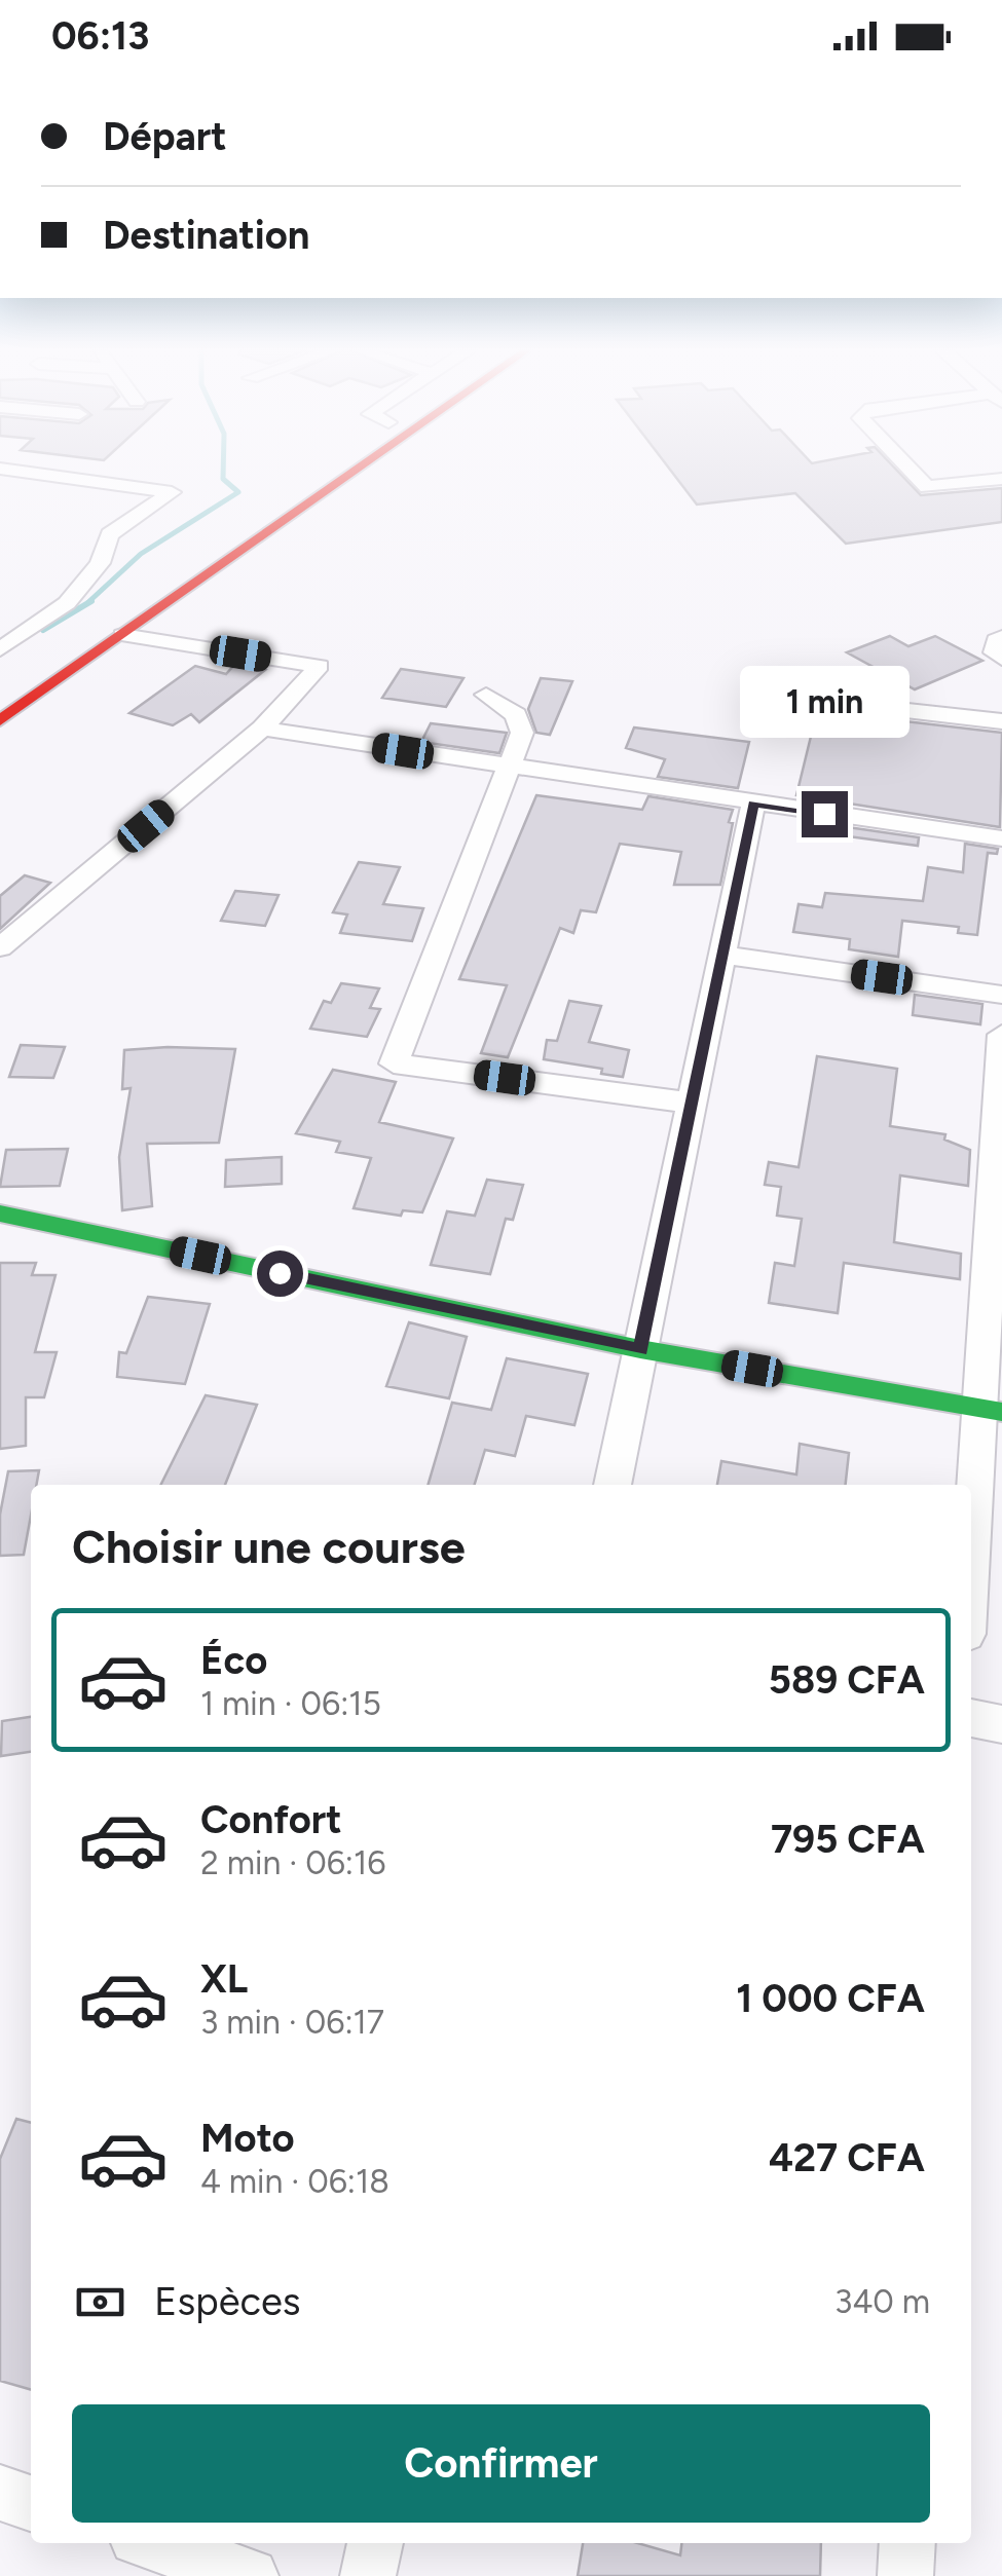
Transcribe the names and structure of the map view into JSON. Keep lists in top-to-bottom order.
{
  "page": {
    "status": "06:13",
    "banner": ["Départ", "Destination"],
    "bubble": "1 min",
    "heading": "Choisir une course",
    "list": [
      {
        "name": "Éco",
        "note": "1 min · 06:15",
        "value": "589 CFA"
      },
      {
        "name": "Confort",
        "note": "2 min · 06:16",
        "value": "795 CFA"
      },
      {
        "name": "XL",
        "note": "3 min · 06:17",
        "value": "1 000 CFA"
      },
      {
        "name": "Moto",
        "note": "4 min · 06:18",
        "value": "427 CFA"
      }
    ],
    "pay": ["Espèces", "340 m"],
    "buttons": "Confirmer"
  }
}
